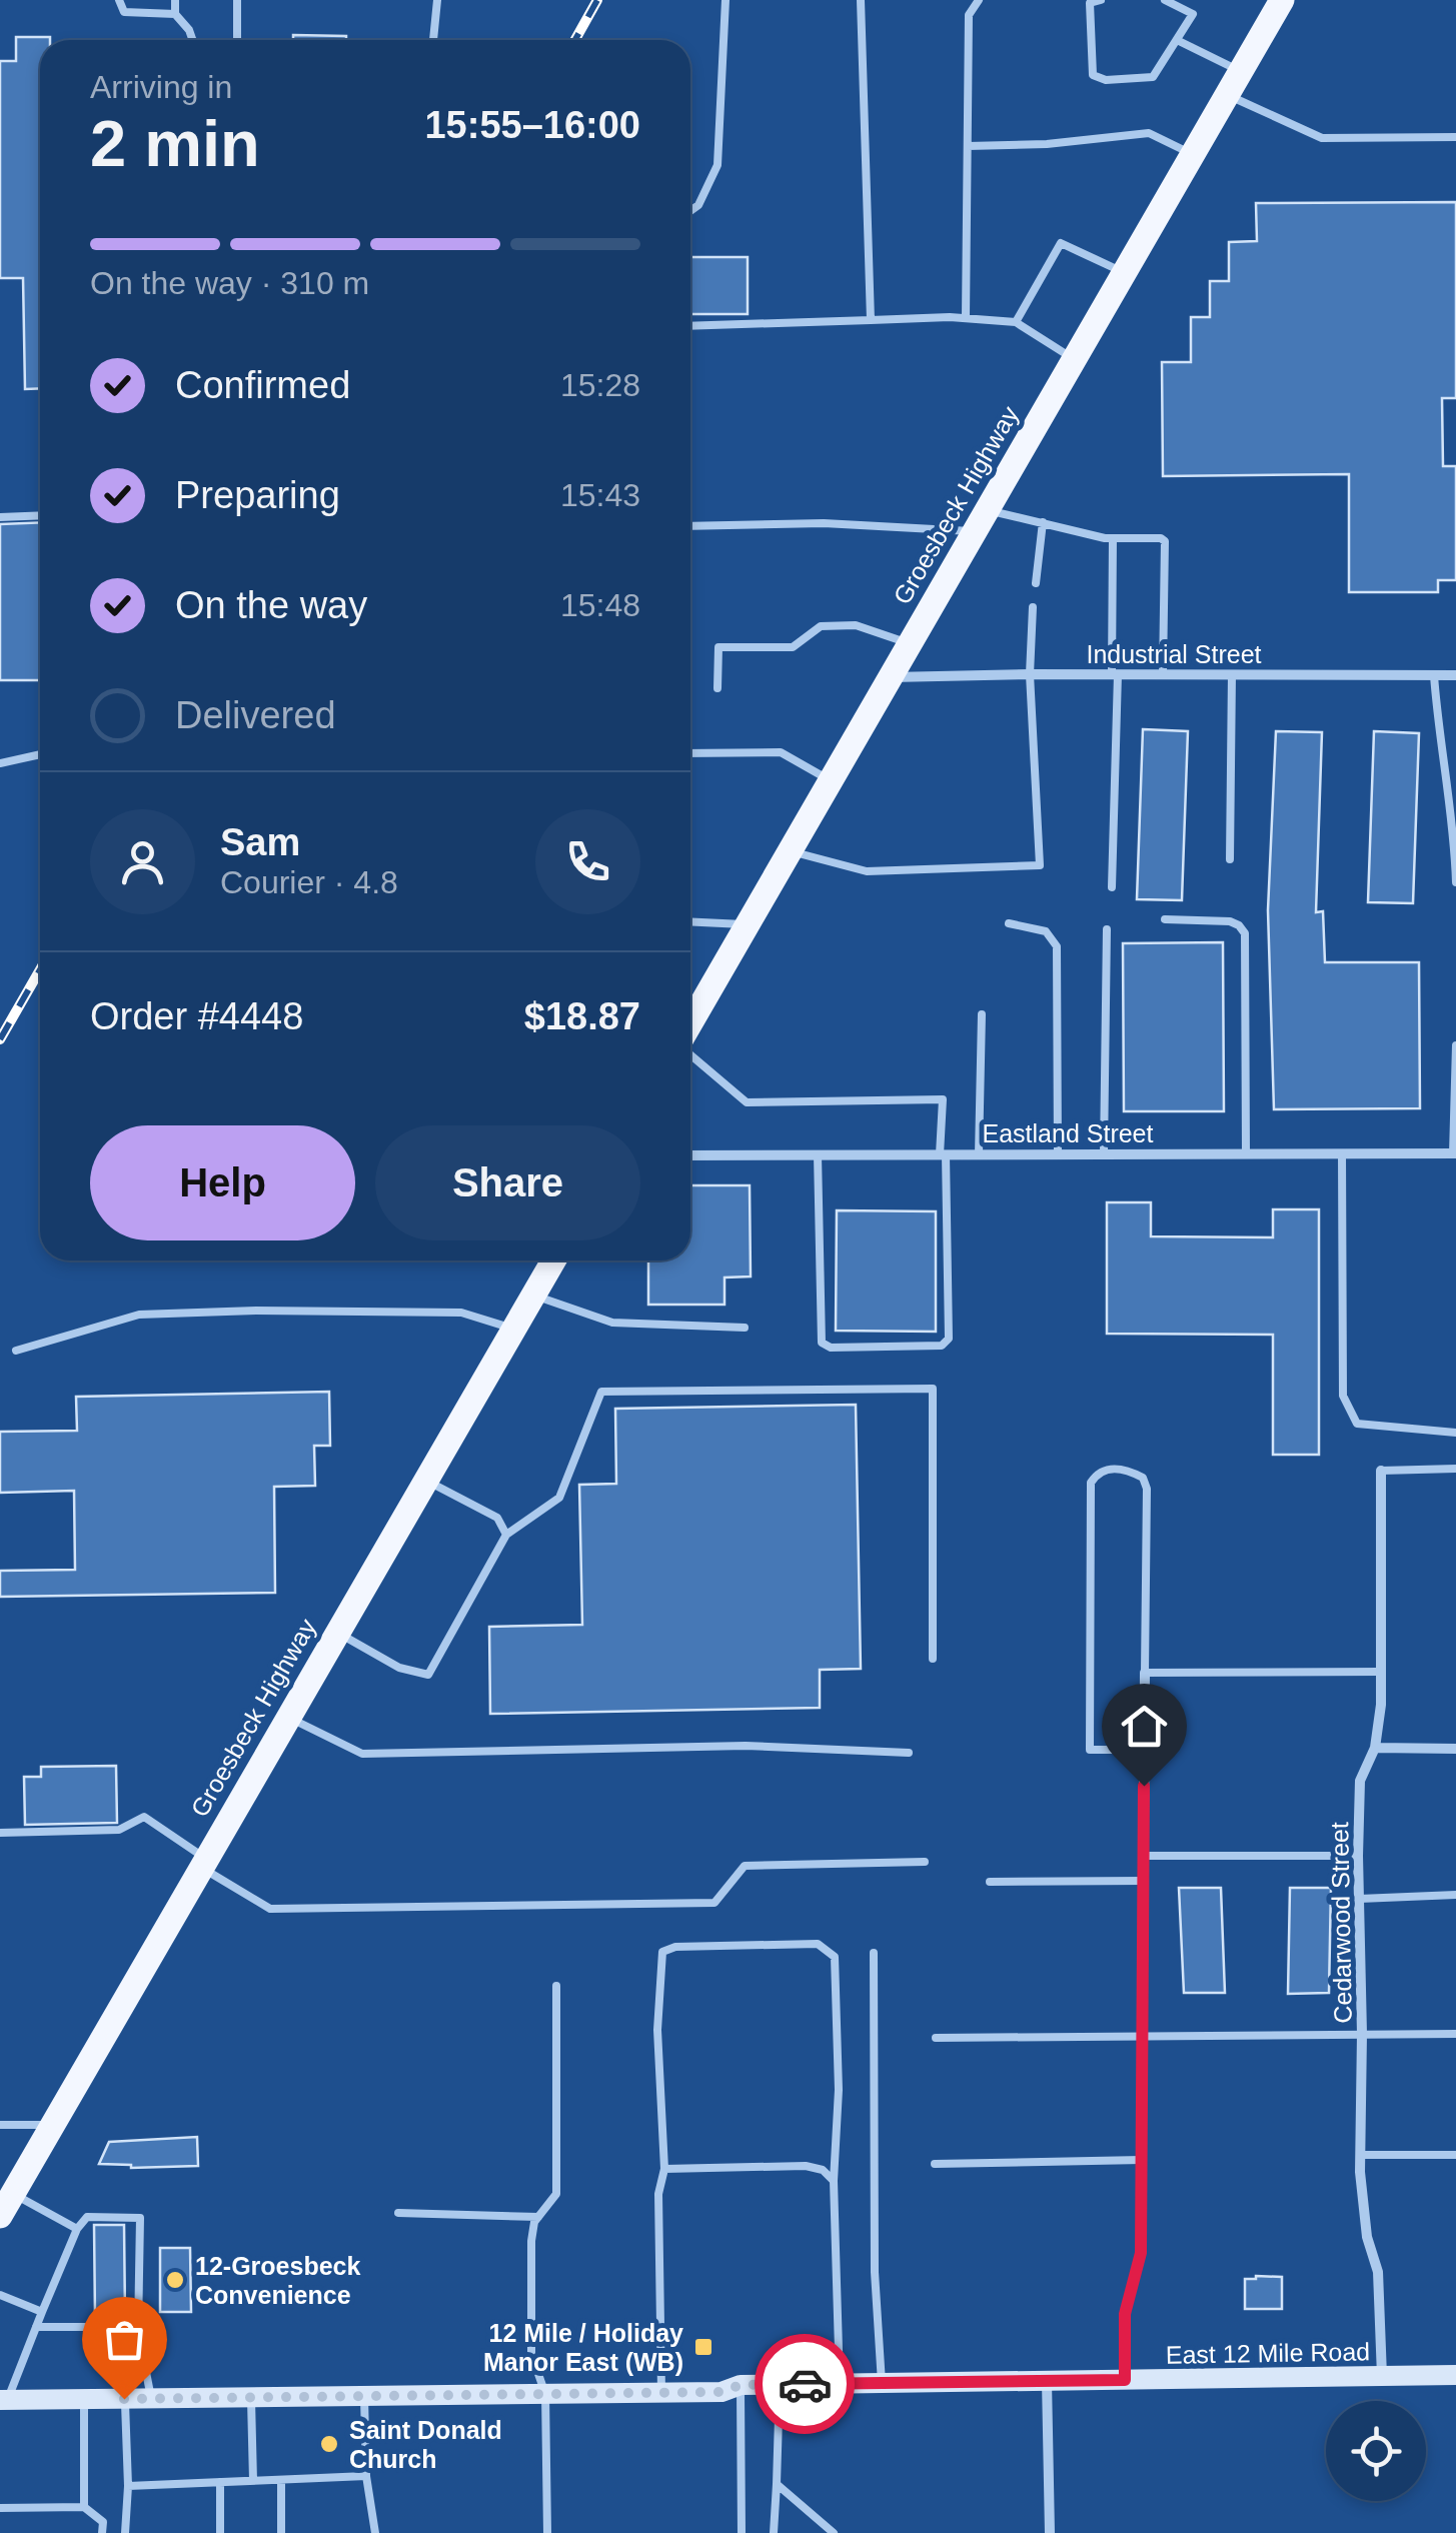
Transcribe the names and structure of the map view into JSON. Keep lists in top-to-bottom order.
{
  "streets": {
    "main road": ["Groesbeck Highway", "East 12 Mile Road"],
    "street": ["Industrial Street", "Eastland Street", "Cedarwood Street"]
  },
  "crossings": [
    ["Groesbeck Highway", "Industrial Street"],
    ["Cedarwood Street", "East 12 Mile Road"]
  ],
  "places": {
    "other": ["12-Groesbeck Convenience", "Saint Donald Church"],
    "transit": ["12 Mile / Holiday Manor East (WB)"]
  },
  "page": {
    "heading": ["2 min", "Arriving in", "15:55–16:00"],
    "panel": [
      "Sam",
      "Courier · 4.8",
      "Order #4448",
      "$18.87"
    ],
    "bar": "On the way · 310 m",
    "list": [
      ["Confirmed", "15:28"],
      ["Preparing", "15:43"],
      ["On the way", "15:48"],
      "Delivered"
    ],
    "buttons": ["Help", "Share"]
  }
}
